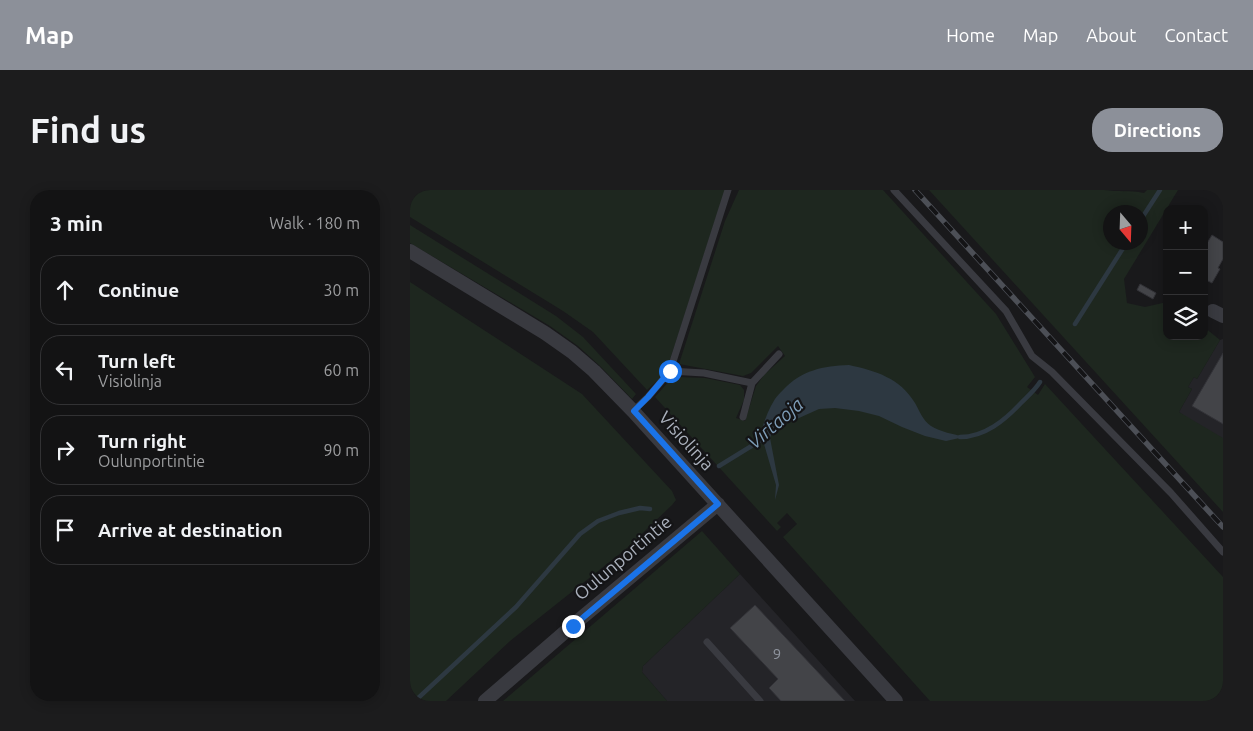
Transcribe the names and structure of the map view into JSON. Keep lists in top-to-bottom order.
{
  "streets": {
    "street": ["Visiolinja", "Oulunportintie"]
  },
  "crossings": [
    ["Visiolinja", "Oulunportintie"]
  ],
  "water": ["Virtaoja"],
  "house_numbers": ["9"],
  "north": "bottom",
  "page": {
    "header": "Map",
    "nav": [
      "Home",
      "Map",
      "About",
      "Contact"
    ],
    "buttons": "Directions",
    "title": "Find us",
    "heading": ["3 min", "Walk · 180 m"],
    "map_buttons": ["+", "−"],
    "list": [
      ["Continue", "30 m"],
      ["Turn left", "Visiolinja", "60 m"],
      ["Turn right", "Oulunportintie", "90 m"],
      "Arrive at destination"
    ]
  }
}
